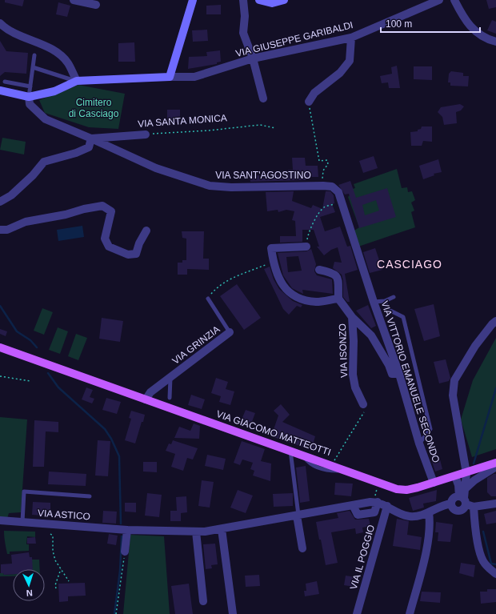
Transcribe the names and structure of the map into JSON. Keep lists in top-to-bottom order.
{
  "streets": {
    "main road": ["VIA GIACOMO MATTEOTTI"],
    "street": [
      "VIA GIUSEPPE GARIBALDI",
      "VIA SANTA MONICA",
      "VIA SANT'AGOSTINO",
      "VIA GRINZIA",
      "VIA ISONZO",
      "VIA VITTORIO EMANUELE SECONDO",
      "VIA ASTICO",
      "VIA IL POGGIO"
    ]
  },
  "crossings": [
    ["VIA SANTA MONICA", "VIA SANT'AGOSTINO"],
    ["VIA SANT'AGOSTINO", "VIA VITTORIO EMANUELE SECONDO"],
    ["VIA GRINZIA", "VIA GIACOMO MATTEOTTI"],
    ["VIA VITTORIO EMANUELE SECONDO", "VIA GIACOMO MATTEOTTI"]
  ],
  "districts": ["CASCIAGO"],
  "parks": ["Cimitero di Casciago"],
  "scale_bar": "100 m",
  "north": "bottom"
}
